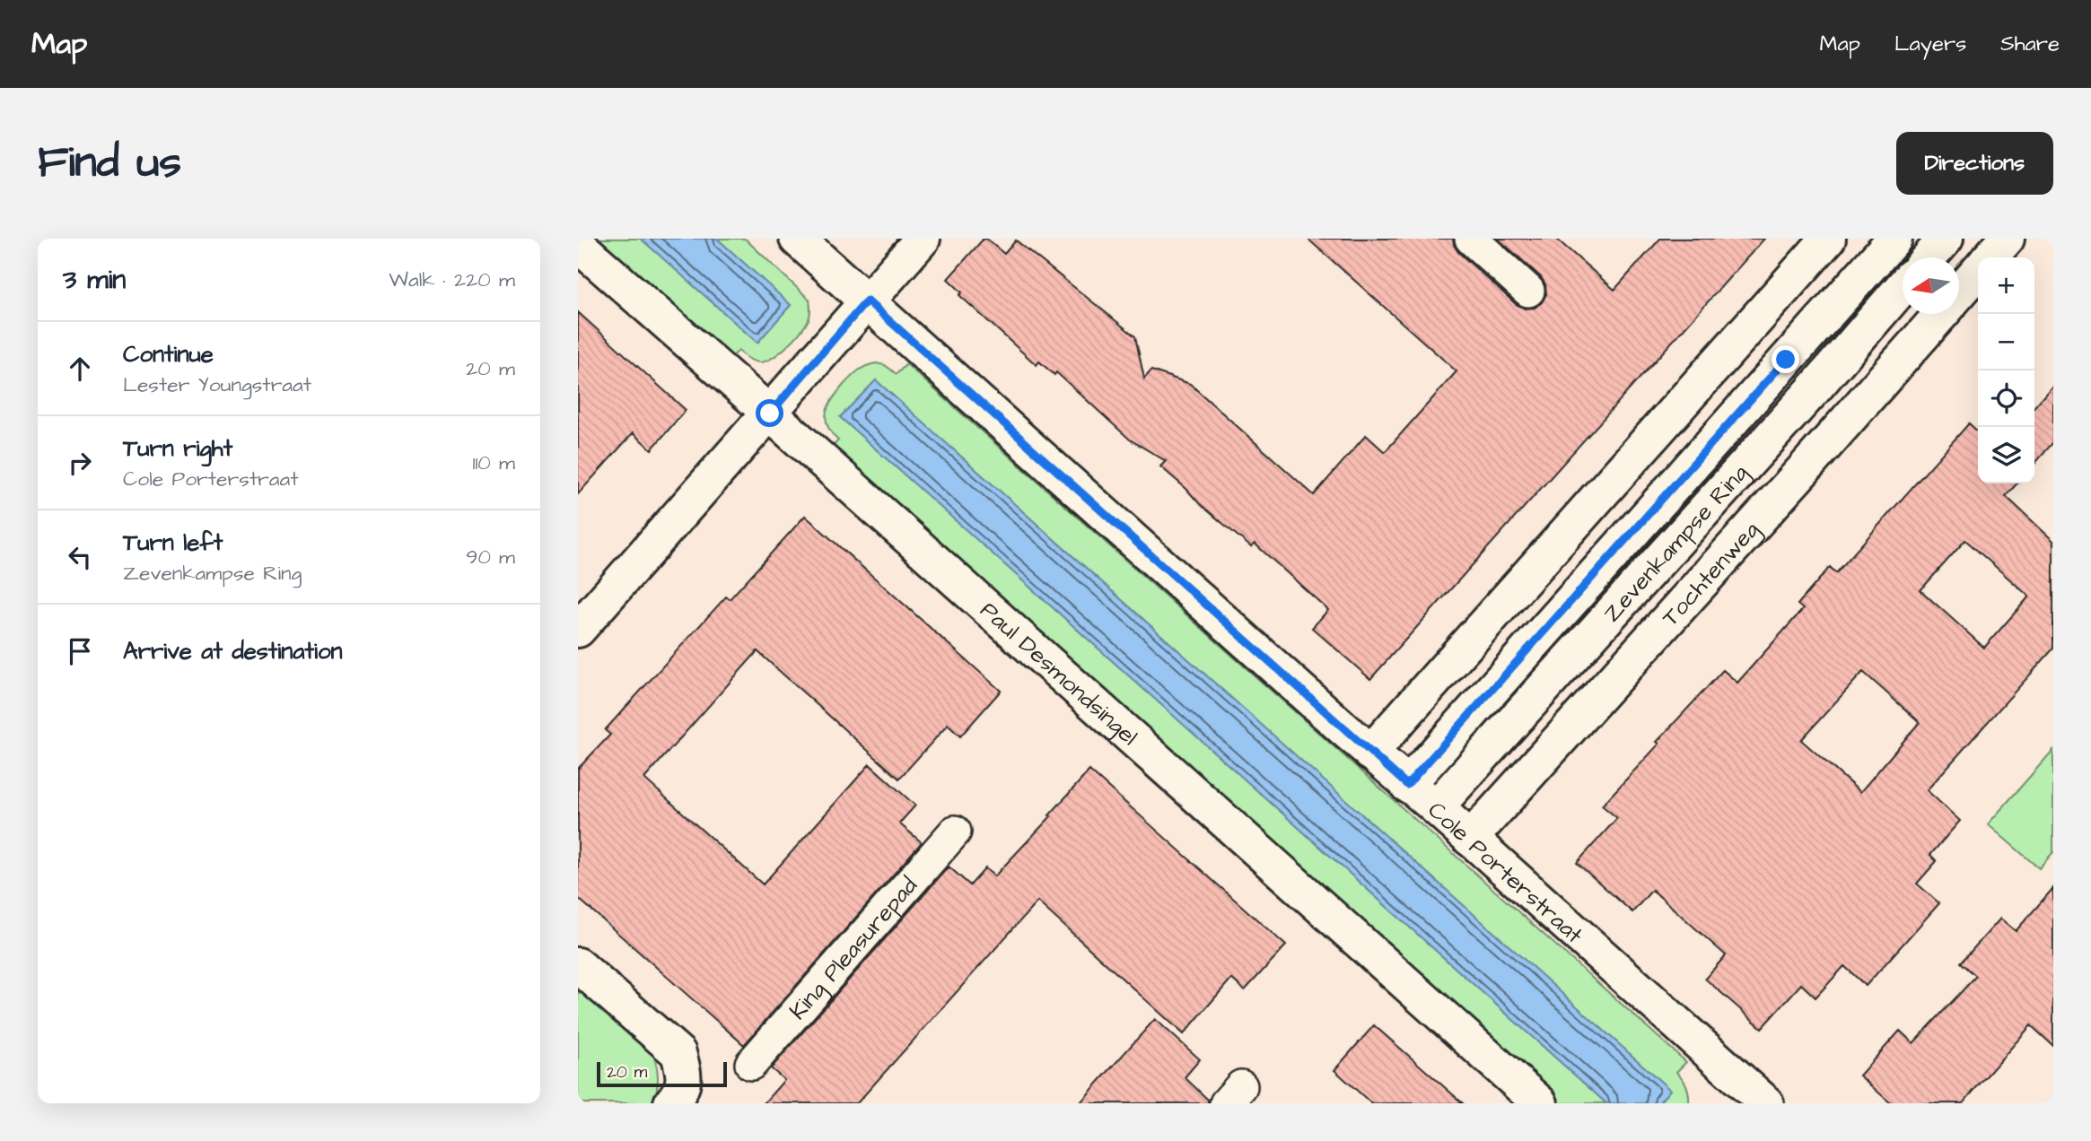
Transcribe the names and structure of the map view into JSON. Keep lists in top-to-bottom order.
{
  "streets": {
    "street": [
      "Zevenkampse Ring",
      "Tochtenweg",
      "Paul Desmondsingel",
      "Cole Porterstraat",
      "King Pleasurepad"
    ]
  },
  "crossings": [
    ["Zevenkampse Ring", "Cole Porterstraat"],
    ["Tochtenweg", "Cole Porterstraat"]
  ],
  "scale_bar": "20 m",
  "north": "left",
  "page": {
    "header": "Map",
    "nav": ["Map", "Layers", "Share"],
    "buttons": "Directions",
    "title": "Find us",
    "heading": ["3 min", "Walk · 220 m"],
    "map_buttons": ["+", "−"],
    "list": [
      ["Continue", "Lester Youngstraat", "20 m"],
      ["Turn right", "Cole Porterstraat", "110 m"],
      ["Turn left", "Zevenkampse Ring", "90 m"],
      "Arrive at destination"
    ],
    "scale": "20 m"
  }
}
